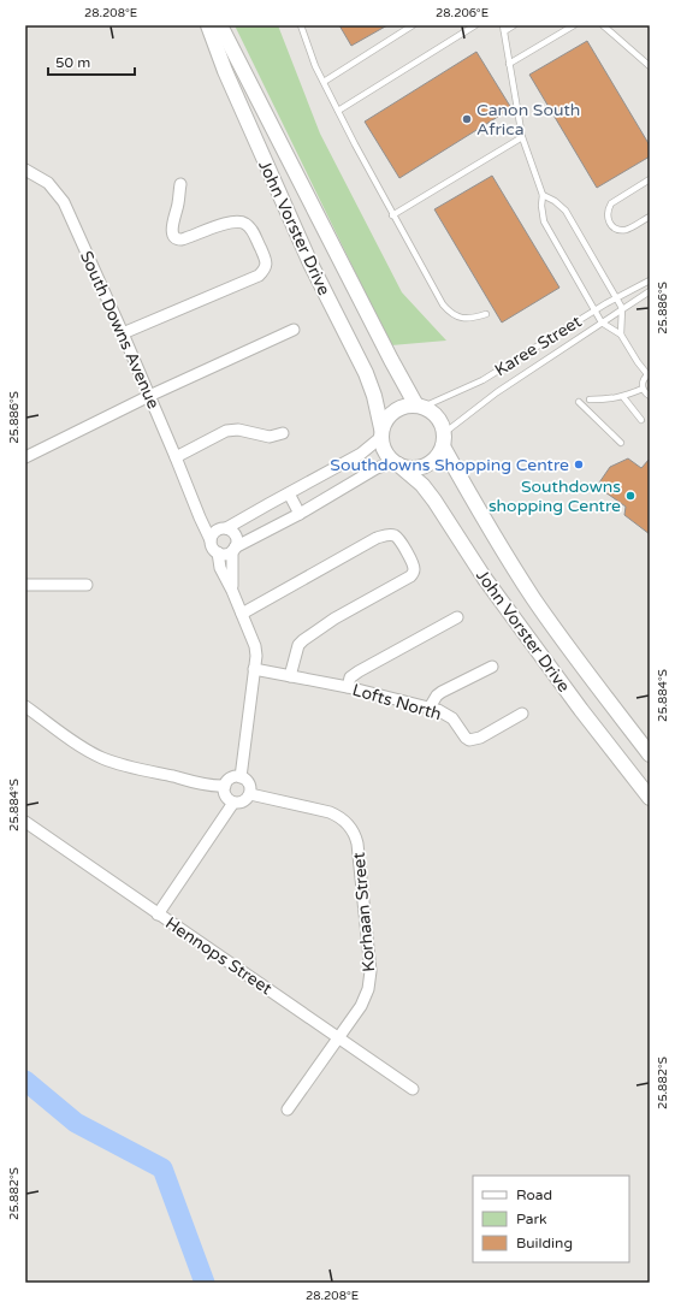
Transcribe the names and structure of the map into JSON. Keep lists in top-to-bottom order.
{
  "streets": {
    "street": [
      "John Vorster Drive",
      "South Downs Avenue",
      "Lofts North",
      "Korhaan Street",
      "Hennops Street"
    ],
    "lane": ["Karee Street"]
  },
  "crossings": [
    ["John Vorster Drive", "Karee Street"],
    ["Korhaan Street", "Hennops Street"]
  ],
  "places": ["Canon South Africa", "Southdowns Shopping Centre", "Southdowns shopping Centre"],
  "legend": ["Road", "Park", "Building"],
  "scale_bar": "50 m",
  "coordinates": [
    "28.208°E",
    "28.206°E",
    "25.886°S",
    "25.884°S",
    "25.882°S"
  ]
}
